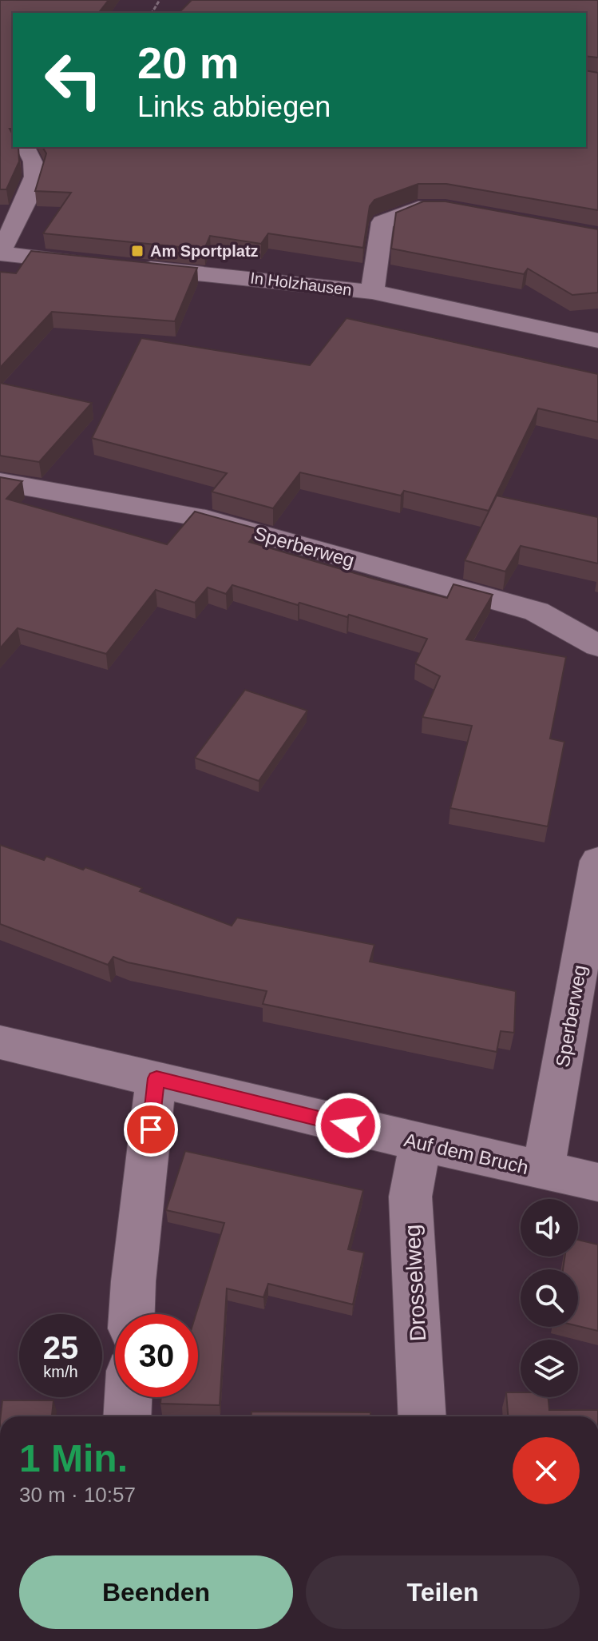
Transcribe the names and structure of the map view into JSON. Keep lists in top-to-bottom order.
{
  "streets": {
    "street": [
      "In Holzhausen",
      "Sperberweg",
      "Auf dem Bruch",
      "Drosselweg"
    ]
  },
  "crossings": [
    ["Sperberweg", "Auf dem Bruch"],
    ["Auf dem Bruch", "Drosselweg"]
  ],
  "places": {
    "transit": ["Am Sportplatz"]
  },
  "page": {
    "turn": ["20 m", "Links abbiegen"],
    "speed": "25 km/h",
    "limit": "30",
    "heading": ["1 Min.", "30 m · 10:57"],
    "buttons": ["Beenden", "Teilen"]
  }
}
